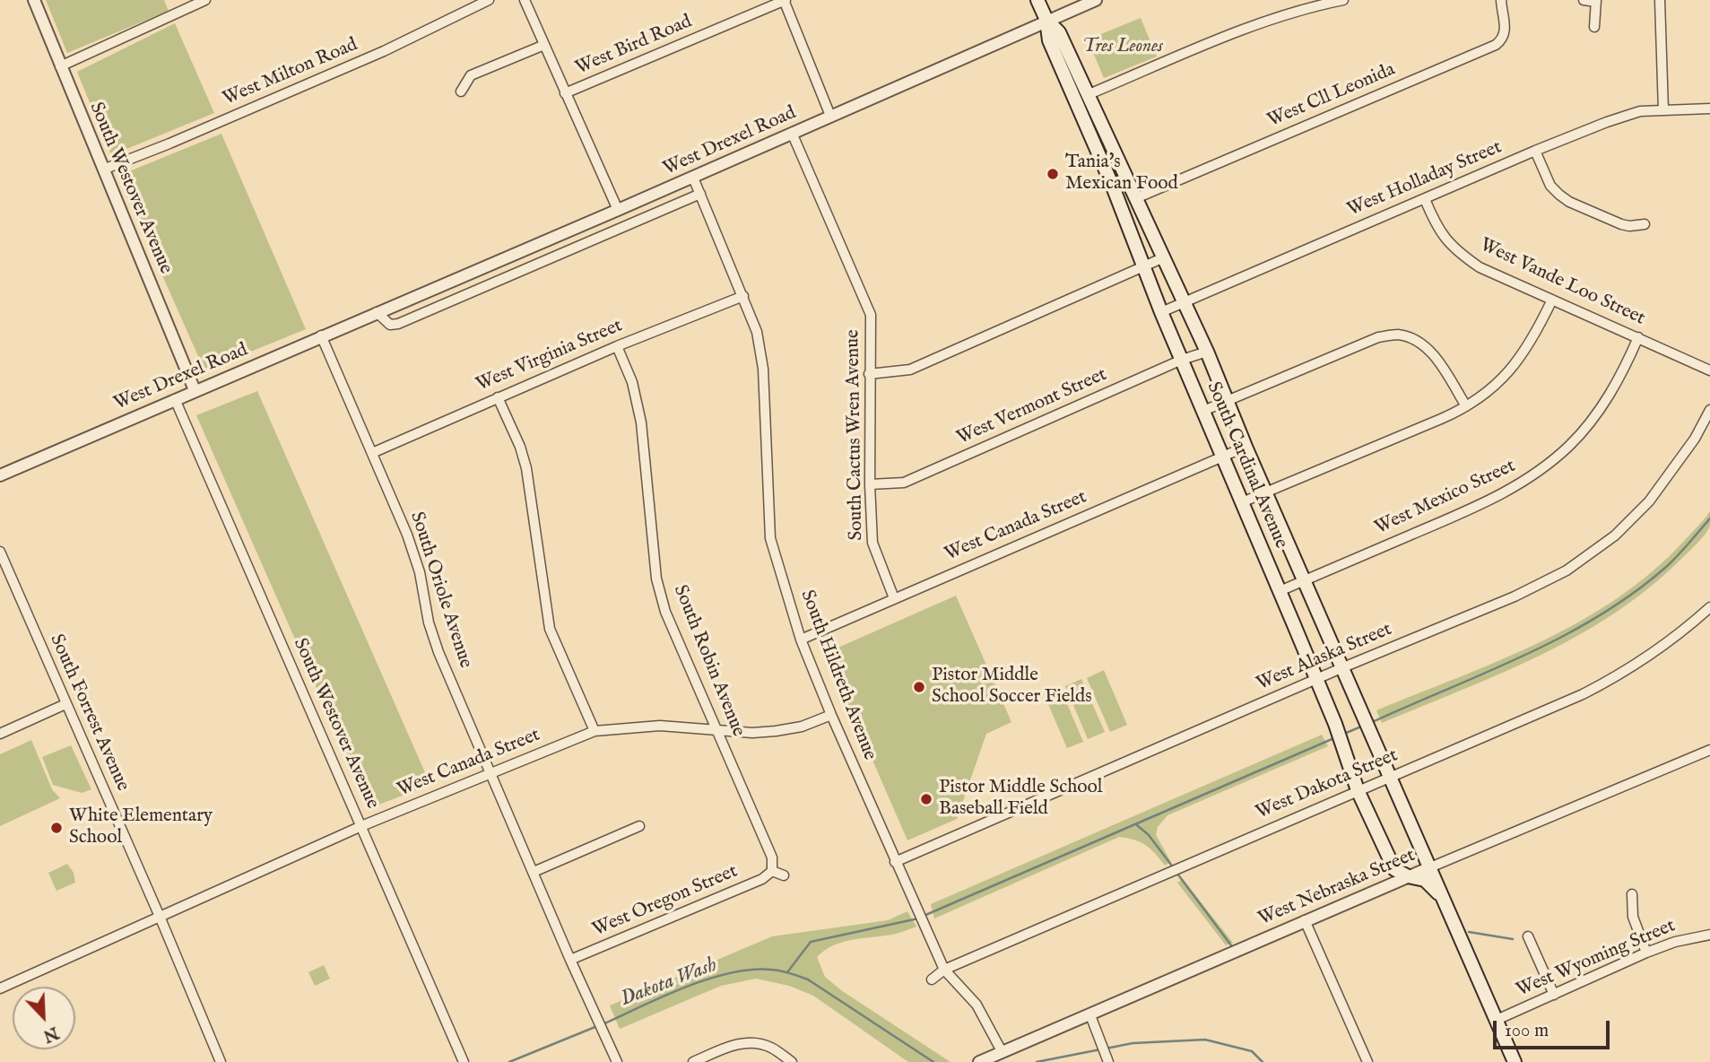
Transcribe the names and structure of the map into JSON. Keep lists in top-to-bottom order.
{
  "streets": {
    "main road": ["South Cardinal Avenue"],
    "street": [
      "West Bird Road",
      "West Milton Road",
      "West Cll Leonida",
      "West Drexel Road",
      "West Holladay Street",
      "South Westover Avenue",
      "West Vande Loo Street",
      "West Virginia Street",
      "West Vermont Street",
      "South Cactus Wren Avenue",
      "West Mexico Street",
      "West Canada Street",
      "South Oriole Avenue",
      "West Alaska Street",
      "South Robin Avenue",
      "South Hildreth Avenue",
      "South Forrest Avenue",
      "West Dakota Street",
      "West Nebraska Street",
      "West Oregon Street",
      "West Wyoming Street"
    ]
  },
  "crossings": [
    ["West Milton Road", "South Westover Avenue"],
    ["West Cll Leonida", "South Cardinal Avenue"],
    ["West Drexel Road", "South Westover Avenue"],
    ["West Drexel Road", "South Cactus Wren Avenue"],
    ["West Drexel Road", "South Cardinal Avenue"],
    ["West Drexel Road", "South Oriole Avenue"],
    ["West Drexel Road", "South Hildreth Avenue"],
    ["West Holladay Street", "West Vande Loo Street"],
    ["West Holladay Street", "South Cardinal Avenue"],
    ["South Westover Avenue", "West Canada Street"],
    ["West Vande Loo Street", "West Mexico Street"],
    ["West Virginia Street", "South Oriole Avenue"],
    ["West Virginia Street", "South Robin Avenue"],
    ["West Virginia Street", "South Hildreth Avenue"],
    ["West Vermont Street", "South Cactus Wren Avenue"],
    ["West Vermont Street", "South Cardinal Avenue"],
    ["South Cactus Wren Avenue", "West Canada Street"],
    ["South Cardinal Avenue", "West Mexico Street"],
    ["South Cardinal Avenue", "West Canada Street"],
    ["South Cardinal Avenue", "West Alaska Street"],
    ["South Cardinal Avenue", "West Dakota Street"],
    ["South Cardinal Avenue", "West Nebraska Street"],
    ["South Cardinal Avenue", "West Wyoming Street"],
    ["West Canada Street", "South Oriole Avenue"],
    ["West Canada Street", "South Robin Avenue"],
    ["West Canada Street", "South Hildreth Avenue"],
    ["West Canada Street", "South Forrest Avenue"],
    ["South Oriole Avenue", "West Oregon Street"],
    ["West Alaska Street", "South Hildreth Avenue"],
    ["South Robin Avenue", "West Oregon Street"],
    ["South Hildreth Avenue", "West Dakota Street"],
    ["South Hildreth Avenue", "West Nebraska Street"]
  ],
  "water": ["Dakota Wash"],
  "parks": ["Tres Leones"],
  "places": [
    "Tania's Mexican Food",
    "Pistor Middle School Soccer Fields",
    "Pistor Middle School Baseball Field",
    "White Elementary School"
  ],
  "scale_bar": "100 m",
  "north": "bottom right"
}
